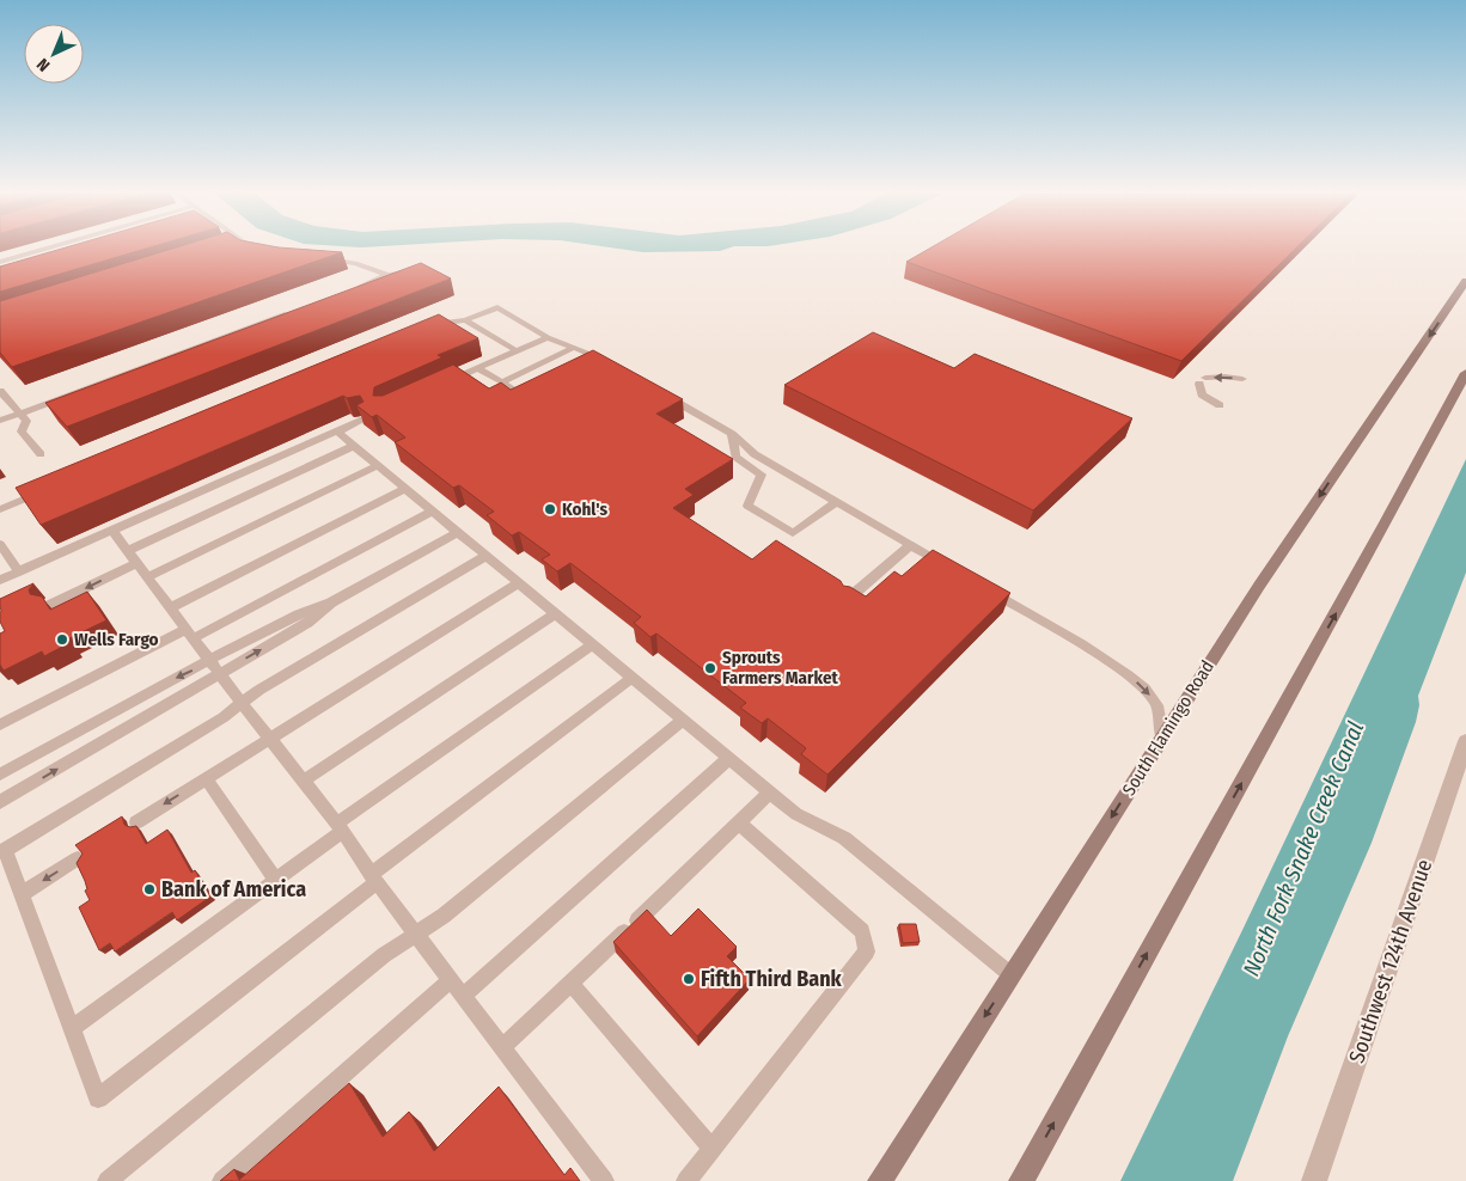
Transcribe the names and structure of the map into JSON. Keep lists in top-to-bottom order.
{
  "streets": {
    "main road": ["South Flamingo Road"],
    "street": ["Southwest 124th Avenue"]
  },
  "water": ["North Fork Snake Creek Canal"],
  "places": [
    "Kohl's",
    "Wells Fargo",
    "Sprouts Farmers Market",
    "Bank of America",
    "Fifth Third Bank"
  ],
  "north": "bottom left"
}
